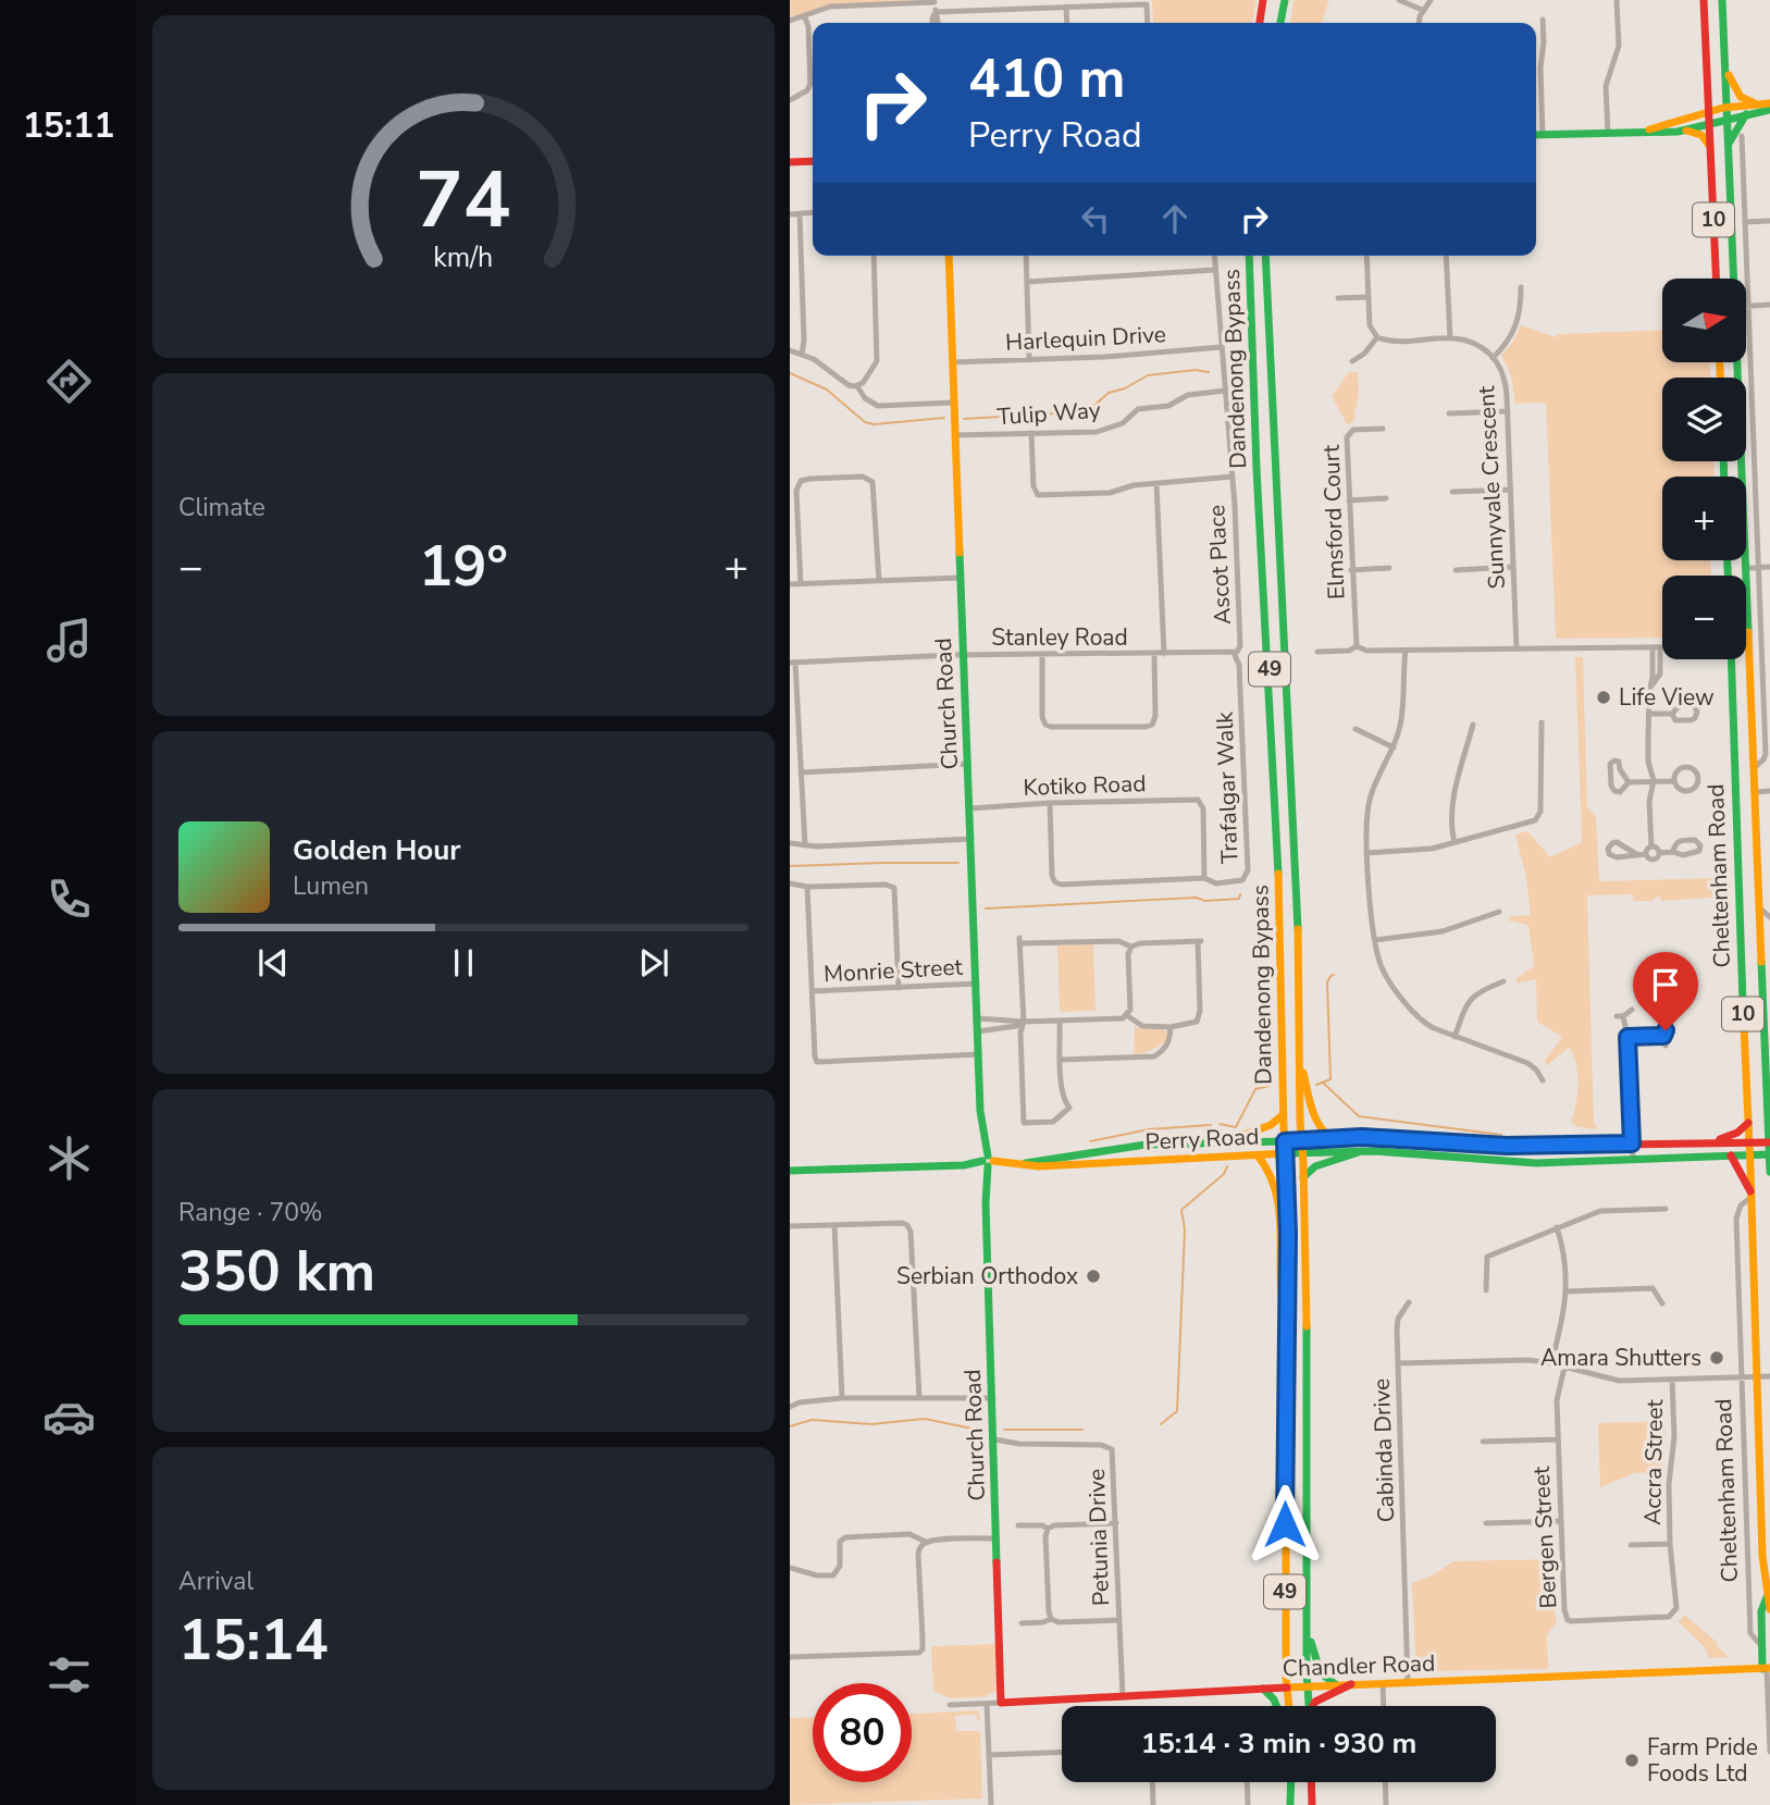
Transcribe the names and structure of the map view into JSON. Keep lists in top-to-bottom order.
{
  "streets": {
    "main road": [
      "10",
      "Dandenong Bypass",
      "49",
      "Church Road",
      "Cheltenham Road",
      "Perry Road",
      "Chandler Road"
    ],
    "street": [
      "Harlequin Drive",
      "Tulip Way",
      "Sunnyvale Crescent",
      "Elmsford Court",
      "Ascot Place",
      "Stanley Road",
      "Kotiko Road",
      "Trafalgar Walk",
      "Monrie Street",
      "Cabinda Drive",
      "Accra Street",
      "Petunia Drive",
      "Bergen Street"
    ]
  },
  "crossings": [
    ["Harlequin Drive", "Ascot Place"],
    ["Harlequin Drive", "Church Road"],
    ["Dandenong Bypass", "Perry Road"],
    ["Dandenong Bypass", "Chandler Road"],
    ["Tulip Way", "Ascot Place"],
    ["Tulip Way", "Church Road"],
    ["Ascot Place", "Stanley Road"],
    ["Ascot Place", "Trafalgar Walk"],
    ["Stanley Road", "Church Road"],
    ["Stanley Road", "Trafalgar Walk"],
    ["Church Road", "Kotiko Road"],
    ["Church Road", "Monrie Street"],
    ["Church Road", "Perry Road"],
    ["Church Road", "Petunia Drive"],
    ["Church Road", "Chandler Road"],
    ["Kotiko Road", "Trafalgar Walk"],
    ["Cheltenham Road", "Perry Road"],
    ["Cheltenham Road", "Cabinda Drive"],
    ["Cabinda Drive", "Accra Street"],
    ["Cabinda Drive", "Bergen Street"],
    ["Cabinda Drive", "Chandler Road"],
    ["Accra Street", "Bergen Street"],
    ["Petunia Drive", "Chandler Road"]
  ],
  "places": [
    "Life View",
    "Serbian Orthodox",
    "Amara Shutters",
    "Farm Pride Foods Ltd"
  ],
  "north": "right",
  "page": {
    "tabs": "15:11",
    "turn": ["410 m", "Perry Road"],
    "map_buttons": ["+", "−"],
    "tile": [
      "Climate",
      ["Range · 70%", "350 km"],
      ["Arrival", "15:14"]
    ],
    "heat": ["−", "19°", "+"],
    "song": ["Golden Hour", "Lumen"],
    "limit": "80",
    "trip": "15:14 · 3 min · 930 m",
    "gauge": ["74", "km/h"]
  }
}
